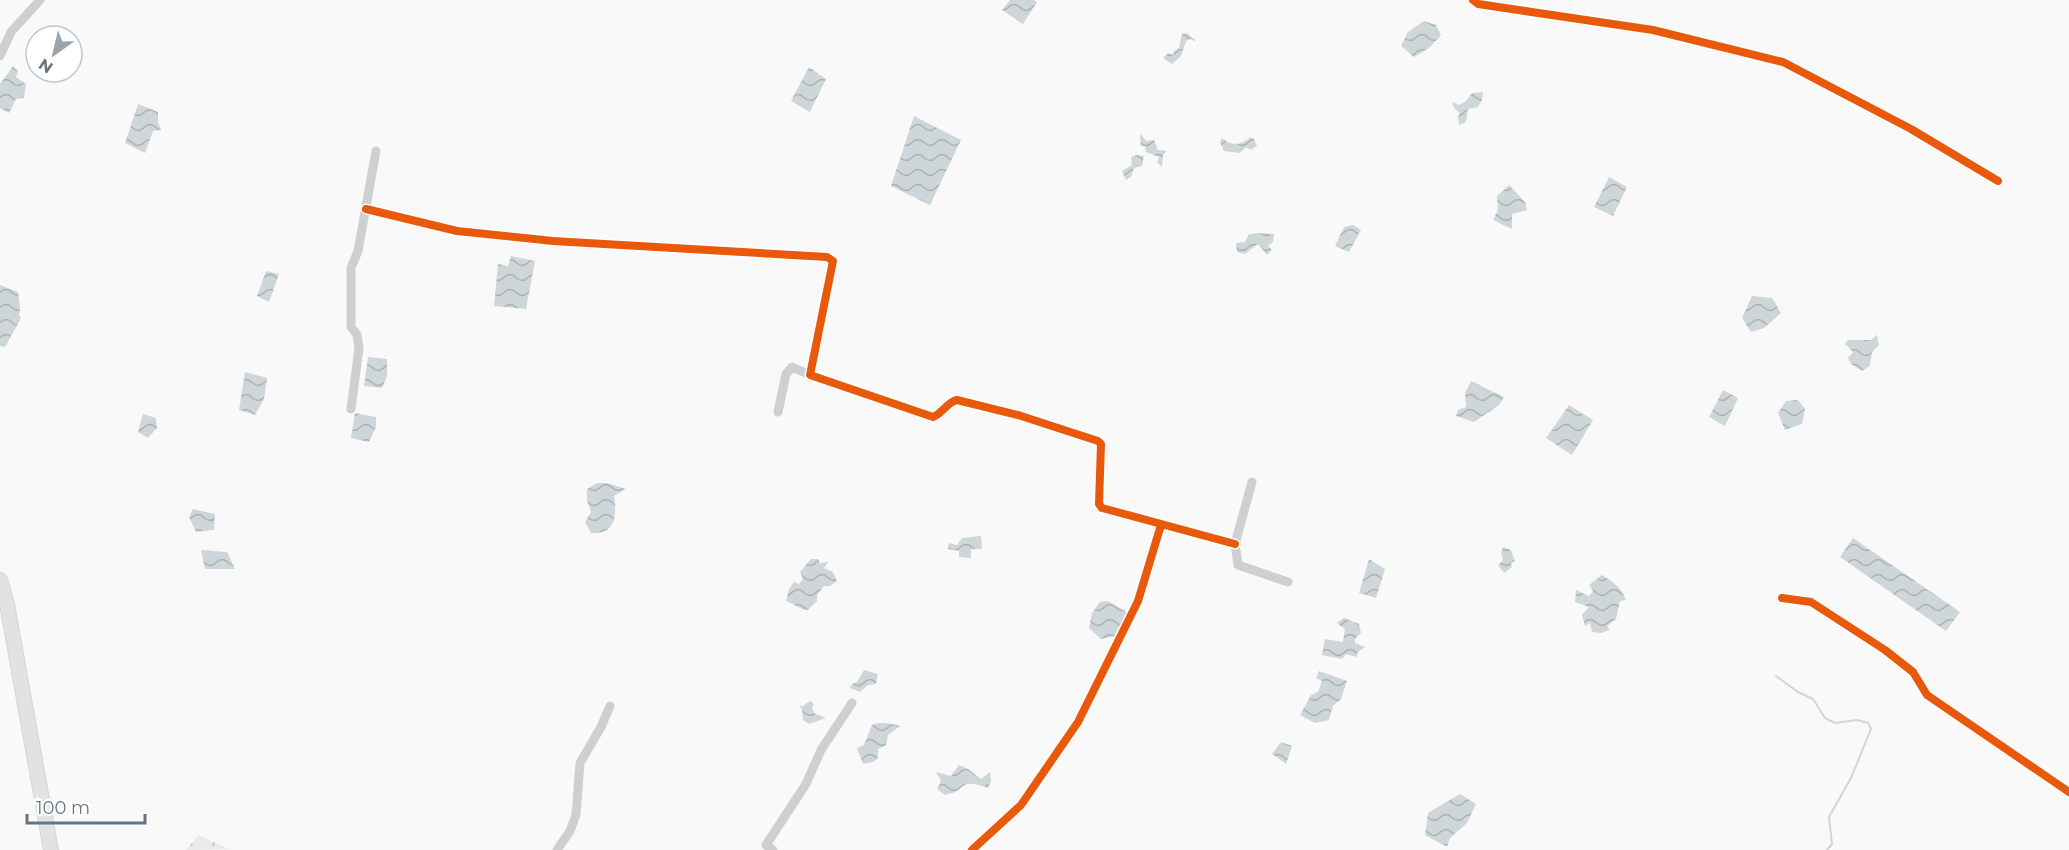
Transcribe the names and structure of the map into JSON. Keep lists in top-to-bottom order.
{
  "scale_bar": "100 m",
  "north": "bottom left"
}
